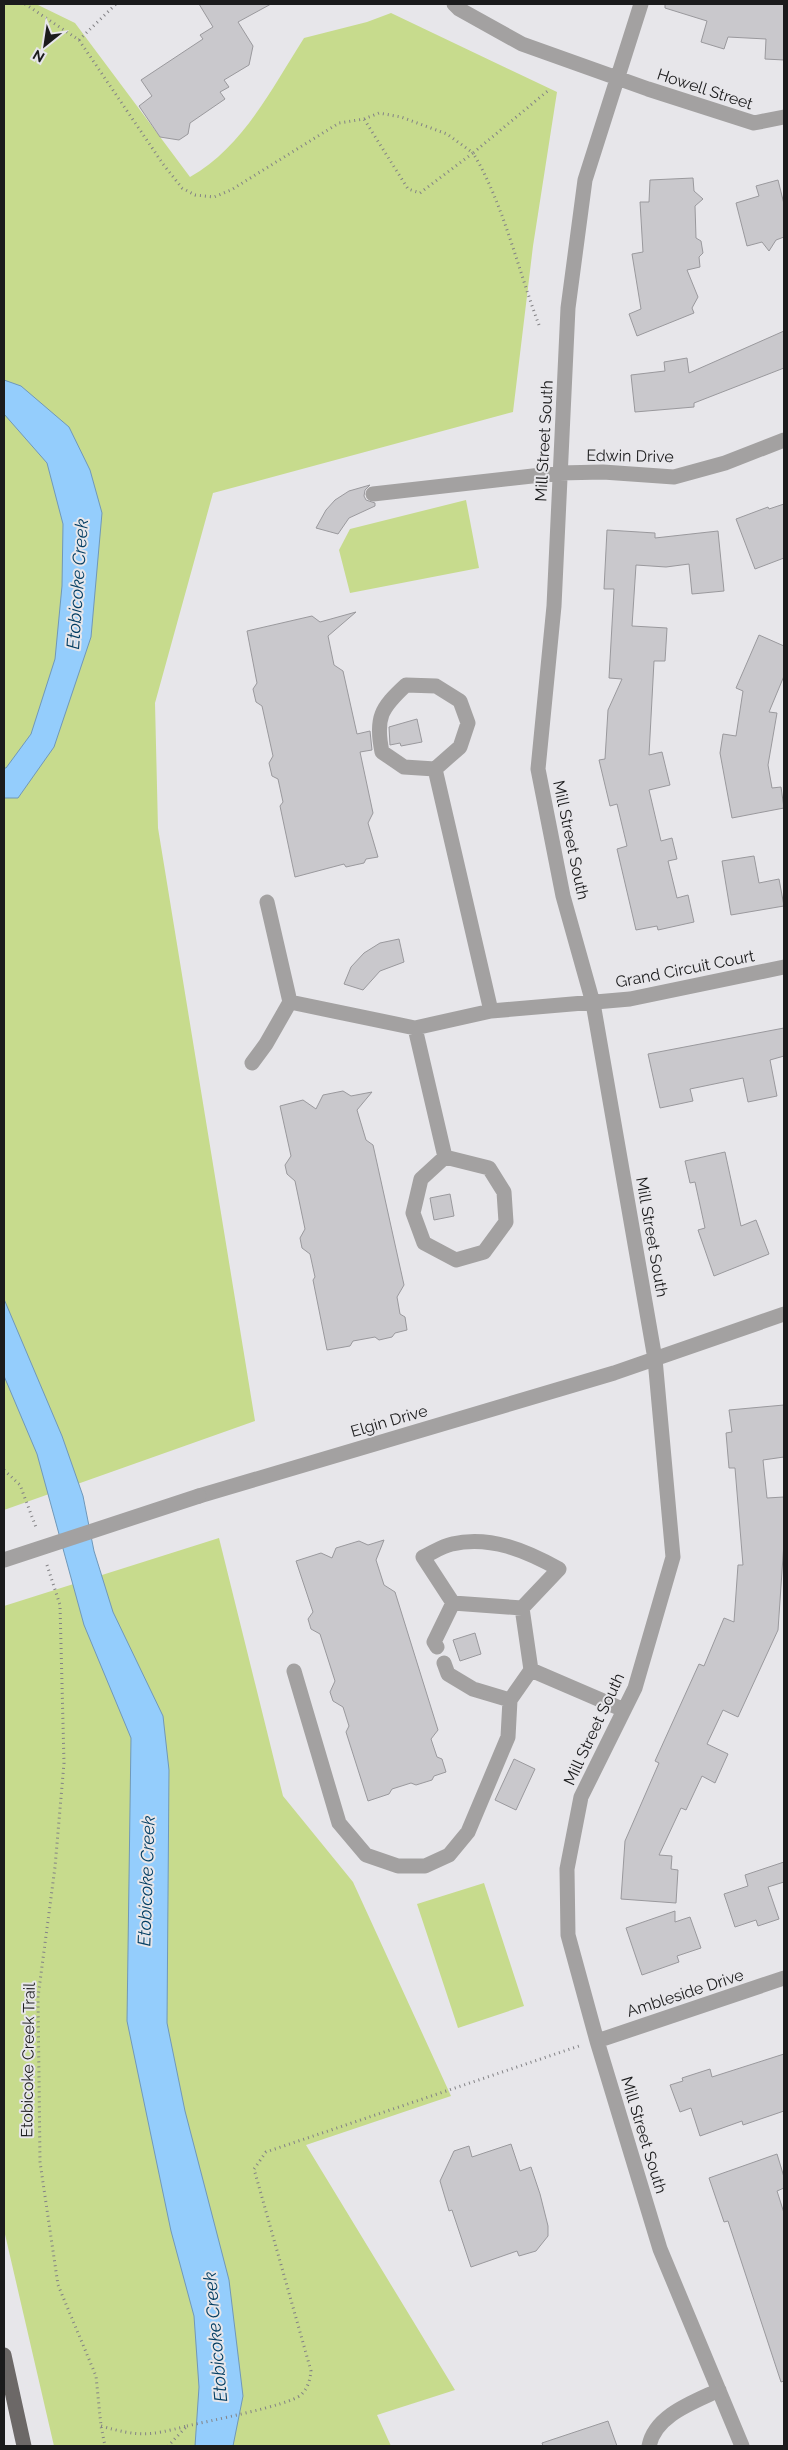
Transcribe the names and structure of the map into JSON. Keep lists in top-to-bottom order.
{
  "streets": {
    "street": [
      "Howell Street",
      "Mill Street South",
      "Edwin Drive",
      "Grand Circuit Court",
      "Elgin Drive",
      "Ambleside Drive"
    ],
    "path": ["Etobicoke Creek Trail"]
  },
  "crossings": [
    ["Howell Street", "Mill Street South"],
    ["Mill Street South", "Edwin Drive"],
    ["Mill Street South", "Grand Circuit Court"],
    ["Mill Street South", "Elgin Drive"],
    ["Mill Street South", "Ambleside Drive"]
  ],
  "water": ["Etobicoke Creek"],
  "north": "bottom left"
}
